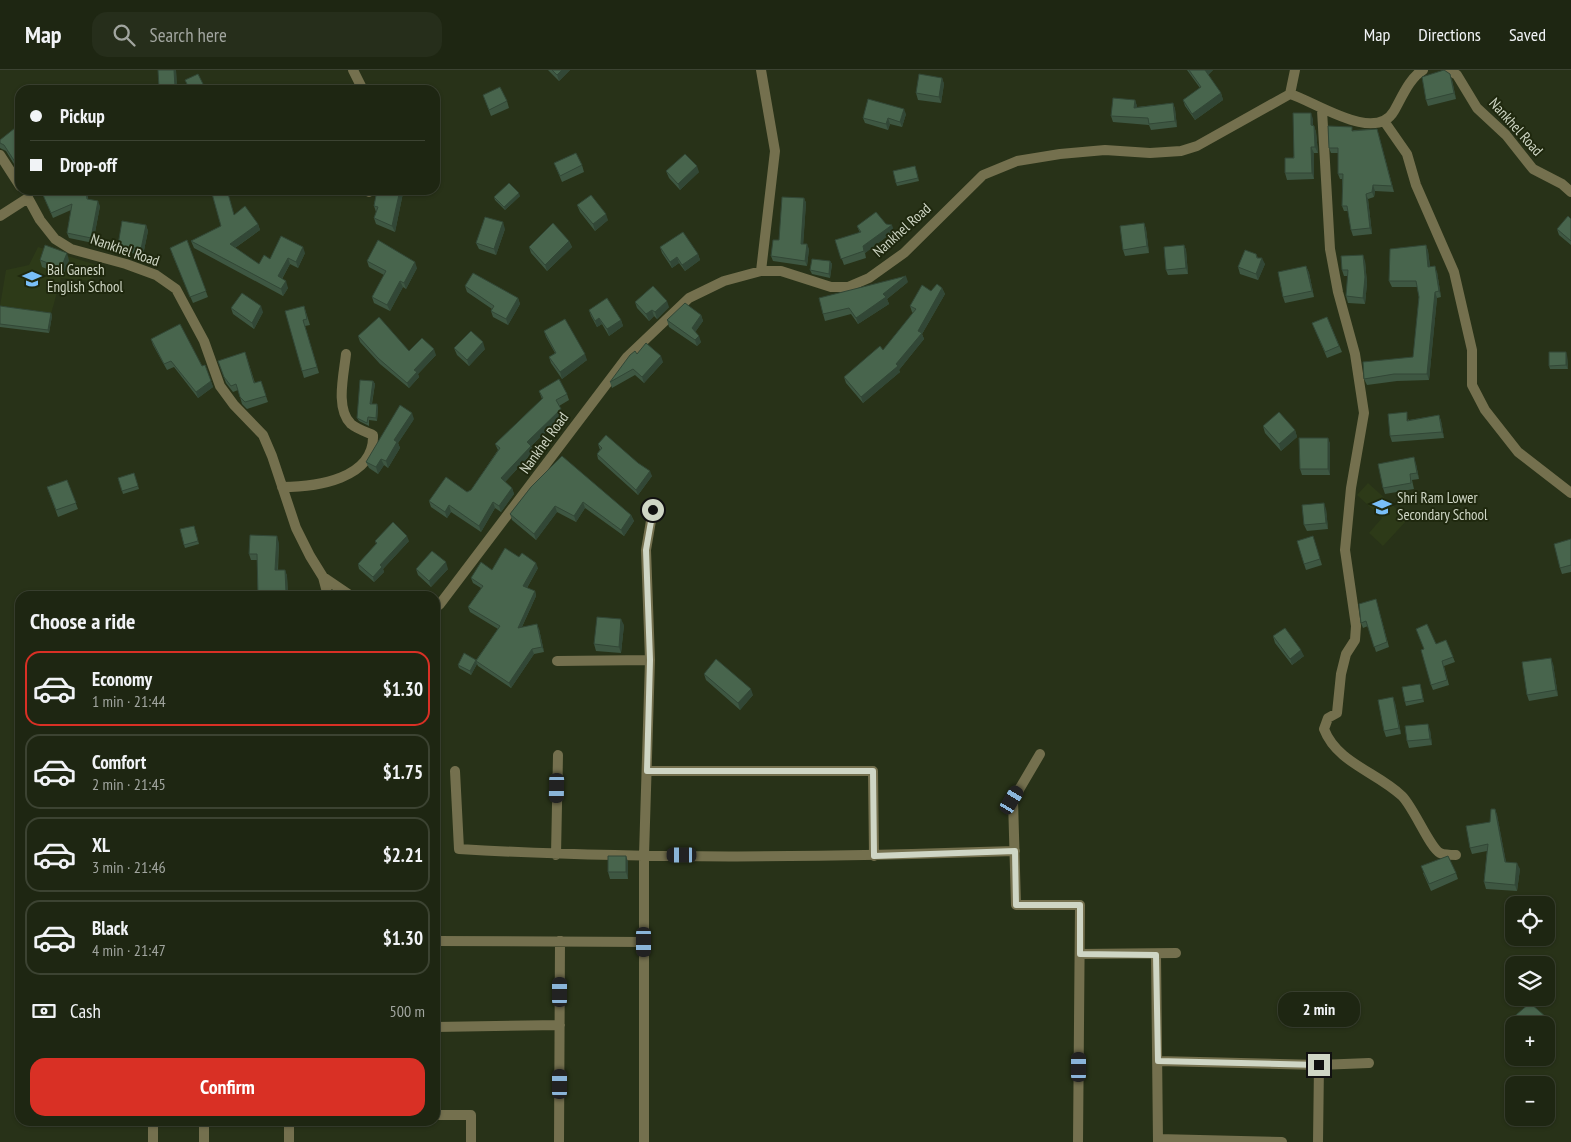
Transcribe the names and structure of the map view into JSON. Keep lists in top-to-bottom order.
{
  "streets": {
    "street": ["Nankhel Road"]
  },
  "places": {
    "school or university": ["Bal Ganesh English School", "Shri Ram Lower Secondary School"]
  },
  "page": {
    "header": "Map",
    "search": "Search here",
    "nav": ["Map", "Directions", "Saved"],
    "banner": ["Pickup", "Drop-off"],
    "heading": "Choose a ride",
    "list": [
      {
        "name": "Economy",
        "note": "1 min · 21:44",
        "value": "$1.30"
      },
      {
        "name": "Comfort",
        "note": "2 min · 21:45",
        "value": "$1.75"
      },
      {
        "name": "XL",
        "note": "3 min · 21:46",
        "value": "$2.21"
      },
      {
        "name": "Black",
        "note": "4 min · 21:47",
        "value": "$1.30"
      }
    ],
    "map_buttons": ["+", "−"],
    "pay": ["Cash", "500 m"],
    "bubble": "2 min",
    "buttons": "Confirm"
  }
}
